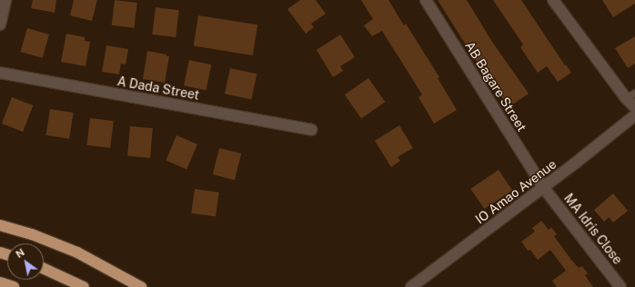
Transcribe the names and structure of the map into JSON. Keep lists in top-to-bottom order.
{
  "streets": {
    "street": [
      "AB Bagare Street",
      "A Dada Street",
      "IO Amao Avenue",
      "MA Idris Close"
    ]
  },
  "crossings": [
    ["AB Bagare Street", "IO Amao Avenue"],
    ["AB Bagare Street", "MA Idris Close"],
    ["IO Amao Avenue", "MA Idris Close"]
  ],
  "north": "top left"
}
